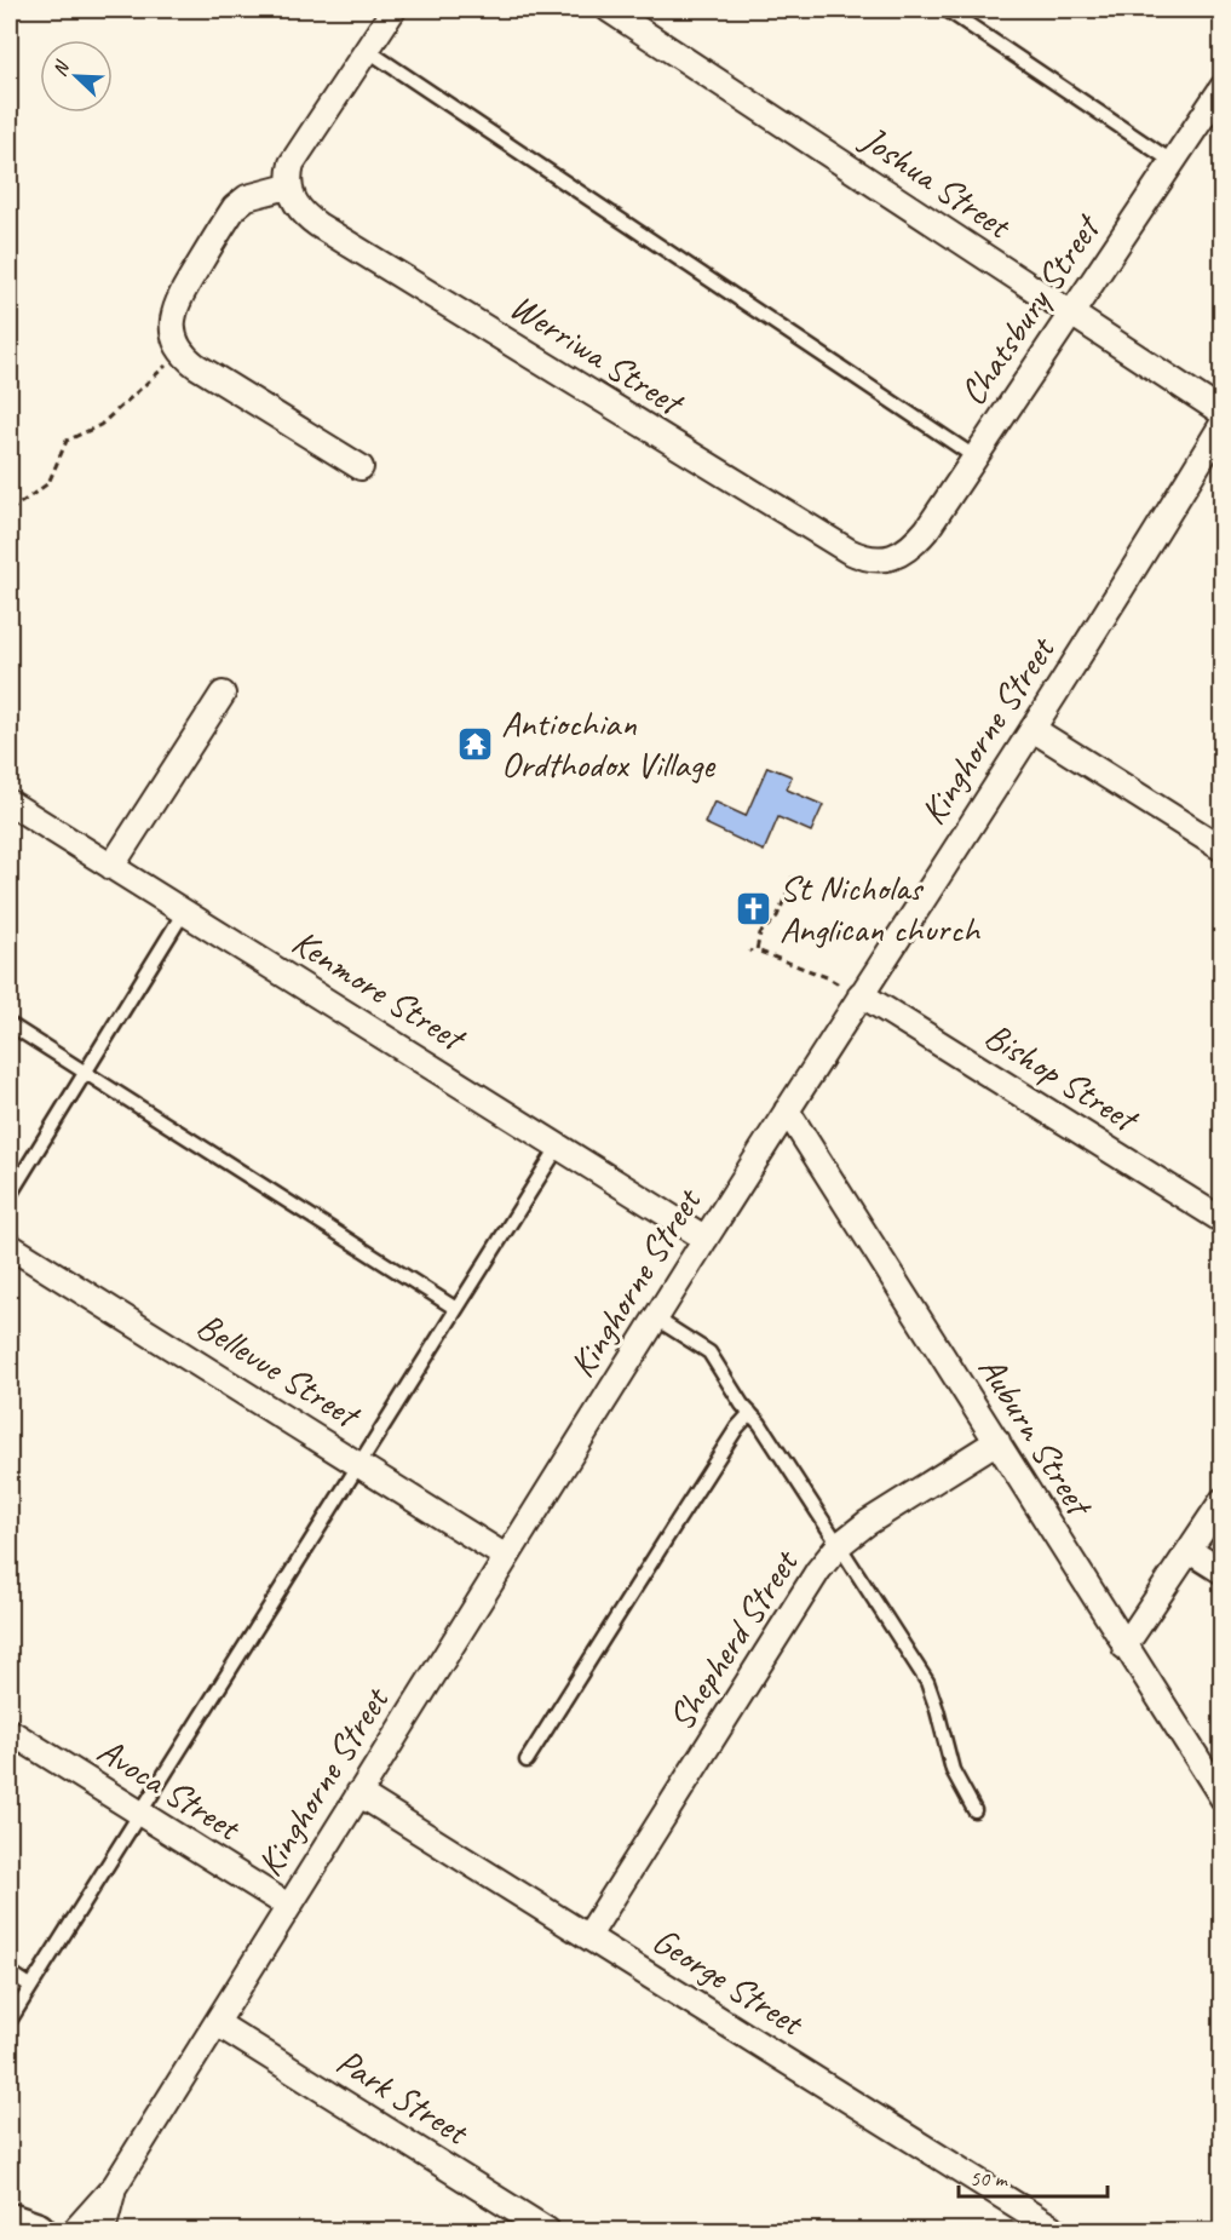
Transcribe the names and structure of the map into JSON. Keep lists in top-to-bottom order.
{
  "streets": {
    "street": [
      "Joshua Street",
      "Chatsbury Street",
      "Werriwa Street",
      "Kinghorne Street",
      "Kenmore Street",
      "Bishop Street",
      "Bellevue Street",
      "Auburn Street",
      "Shepherd Street",
      "Avoca Street",
      "George Street",
      "Park Street"
    ]
  },
  "crossings": [
    ["Joshua Street", "Chatsbury Street"],
    ["Chatsbury Street", "Werriwa Street"],
    ["Kinghorne Street", "Kenmore Street"],
    ["Kinghorne Street", "Bishop Street"],
    ["Kinghorne Street", "Bellevue Street"],
    ["Kinghorne Street", "Auburn Street"],
    ["Kinghorne Street", "Avoca Street"],
    ["Kinghorne Street", "George Street"],
    ["Kinghorne Street", "Park Street"],
    ["Auburn Street", "Shepherd Street"],
    ["Shepherd Street", "George Street"]
  ],
  "places": {
    "temple": ["Antiochian Ordthodox Village"],
    "church": ["St Nicholas Anglican church"]
  },
  "scale_bar": "50 m",
  "north": "top left"
}
